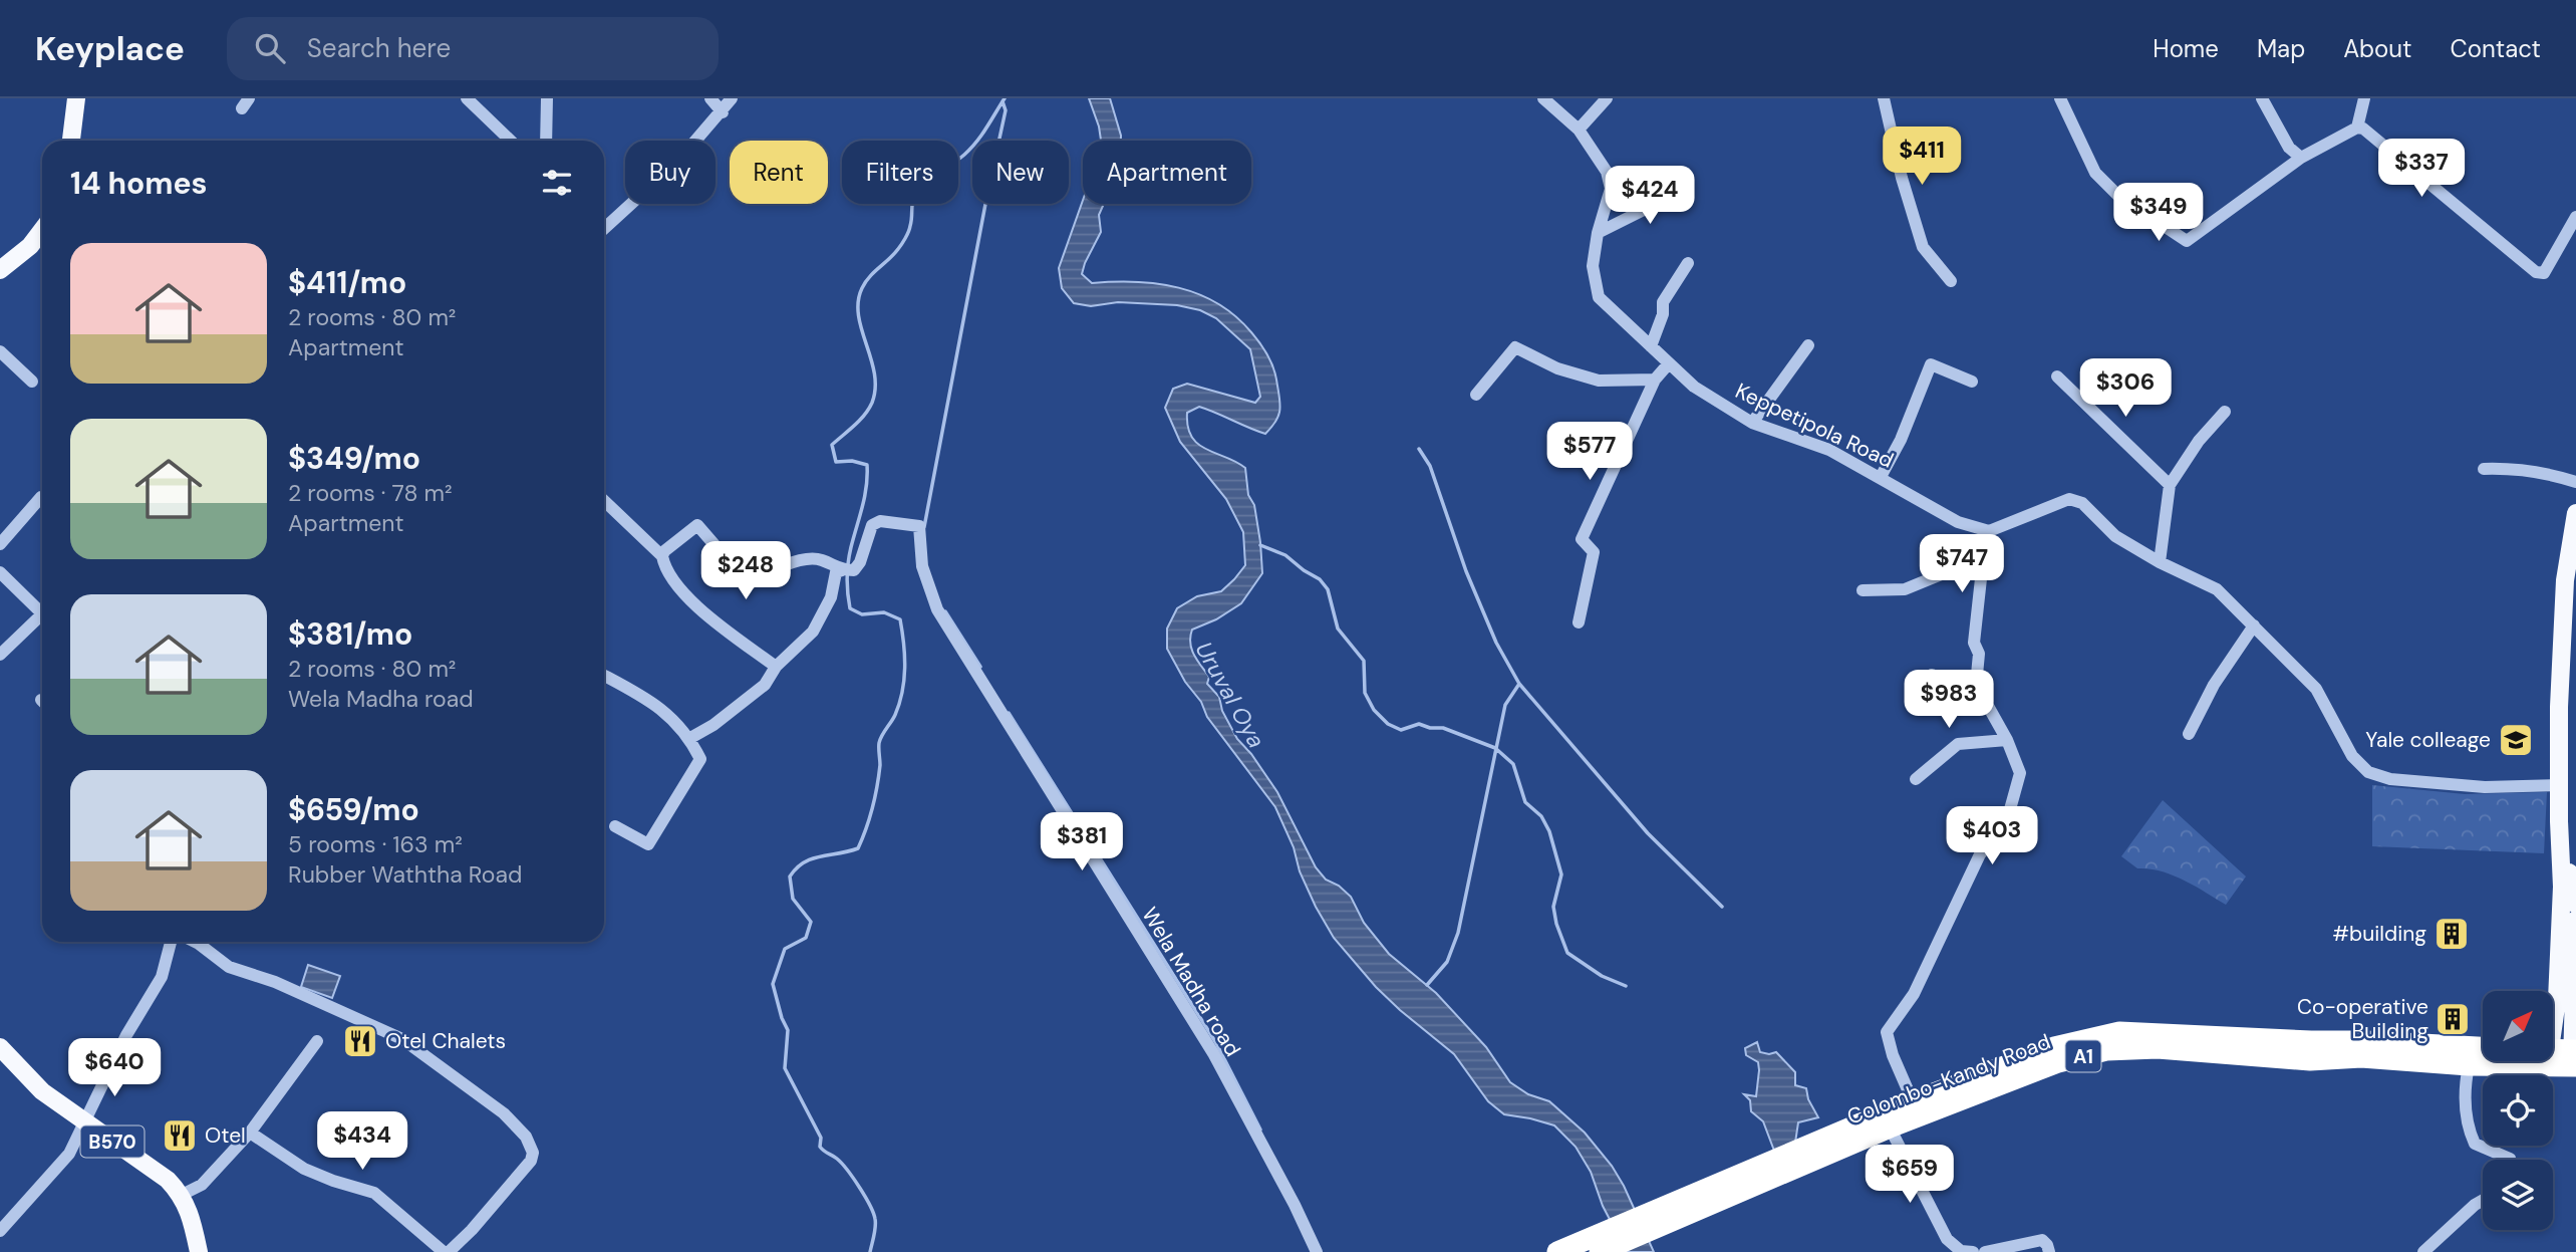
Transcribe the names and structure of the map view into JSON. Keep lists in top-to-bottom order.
{
  "streets": {
    "highway": ["A1", "Colombo-Kandy Road"],
    "main road": ["B570"],
    "street": ["Keppetipola Road", "Wela Madha road"]
  },
  "crossings": [
    ["A1", "Colombo-Kandy Road"]
  ],
  "water": ["Uruval Oya"],
  "places": {
    "school or university": ["Yale colleage"],
    "building": ["#building", "Co-operative Building"],
    "restaurant": ["Otel Chalets", "Otel"]
  },
  "north": "top right",
  "page": {
    "header": "Keyplace",
    "search": "Search here",
    "nav": [
      "Home",
      "Map",
      "About",
      "Contact"
    ],
    "price": [
      "$411",
      "$337",
      "$424",
      "$349",
      "$306",
      "$577",
      "$747",
      "$248",
      "$983",
      "$403",
      "$381",
      "$640",
      "$434",
      "$659"
    ],
    "chip": [
      "Buy",
      "Rent",
      "Filters",
      "New",
      "Apartment"
    ],
    "heading": "14 homes",
    "list": [
      {
        "name": "$411/mo",
        "note": "2 rooms · 80 m² · Apartment"
      },
      {
        "name": "$349/mo",
        "note": "2 rooms · 78 m² · Apartment"
      },
      {
        "name": "$381/mo",
        "note": "2 rooms · 80 m² · Wela Madha road"
      },
      {
        "name": "$659/mo",
        "note": "5 rooms · 163 m² · Rubber Waththa Road"
      }
    ]
  }
}
